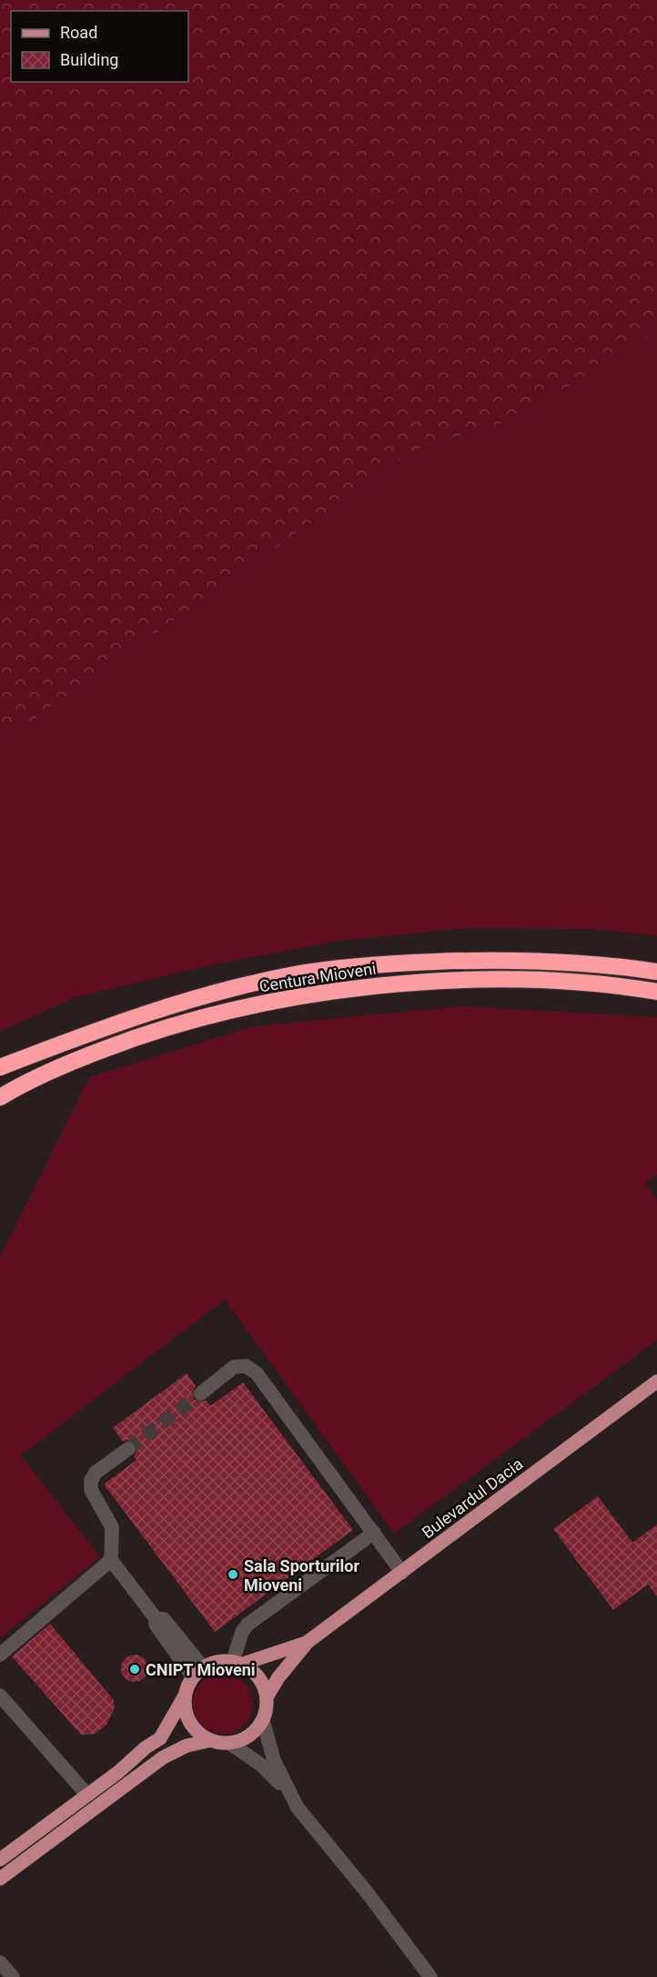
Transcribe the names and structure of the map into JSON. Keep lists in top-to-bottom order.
{
  "streets": {
    "highway": ["Centura Mioveni"],
    "main road": ["Bulevardul Dacia"]
  },
  "places": ["Sala Sporturilor Mioveni", "CNIPT Mioveni"],
  "legend": ["Road", "Building"]
}
